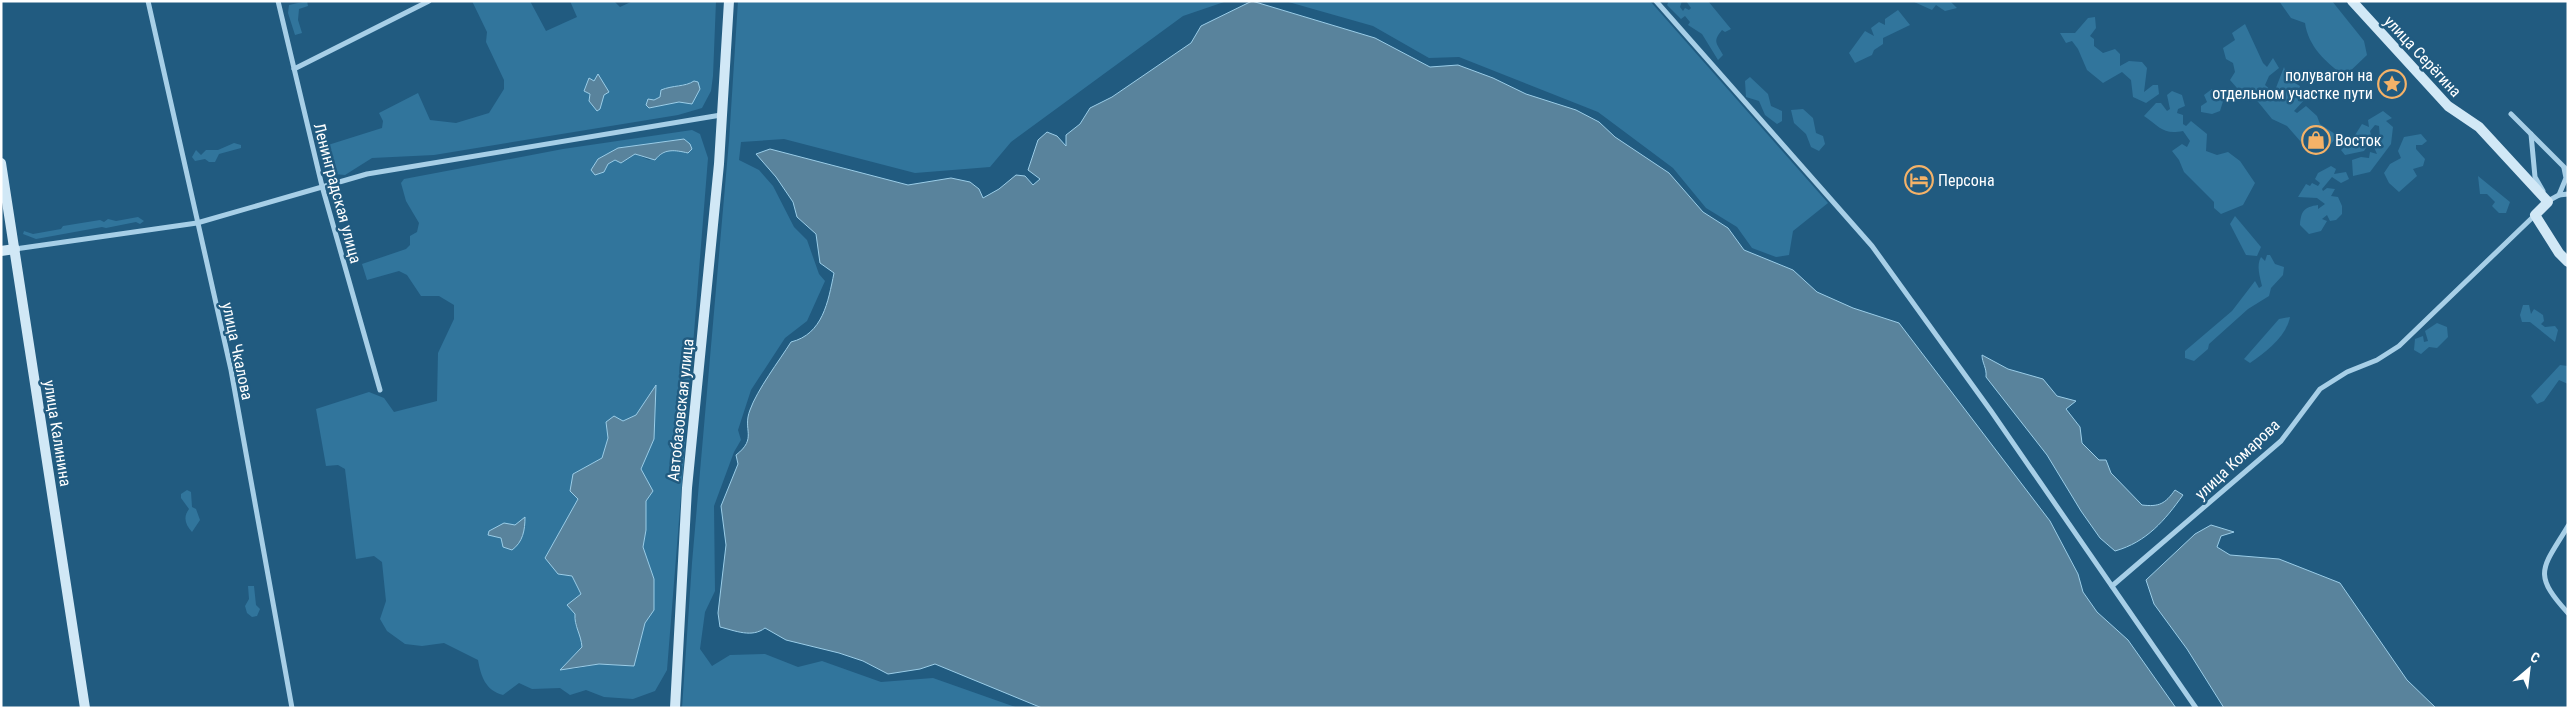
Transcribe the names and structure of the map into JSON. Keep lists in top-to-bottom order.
{
  "streets": {
    "street": [
      "улица Серёгина",
      "Ленинградская улица",
      "улица Чкалова",
      "Автобазовская улица",
      "улица Калинина",
      "улица Комарова"
    ]
  },
  "places": {
    "place": ["полувагон на отдельном участке пути"],
    "shop": ["Восток"],
    "hotel": ["Персона"]
  },
  "north": "top right"
}
